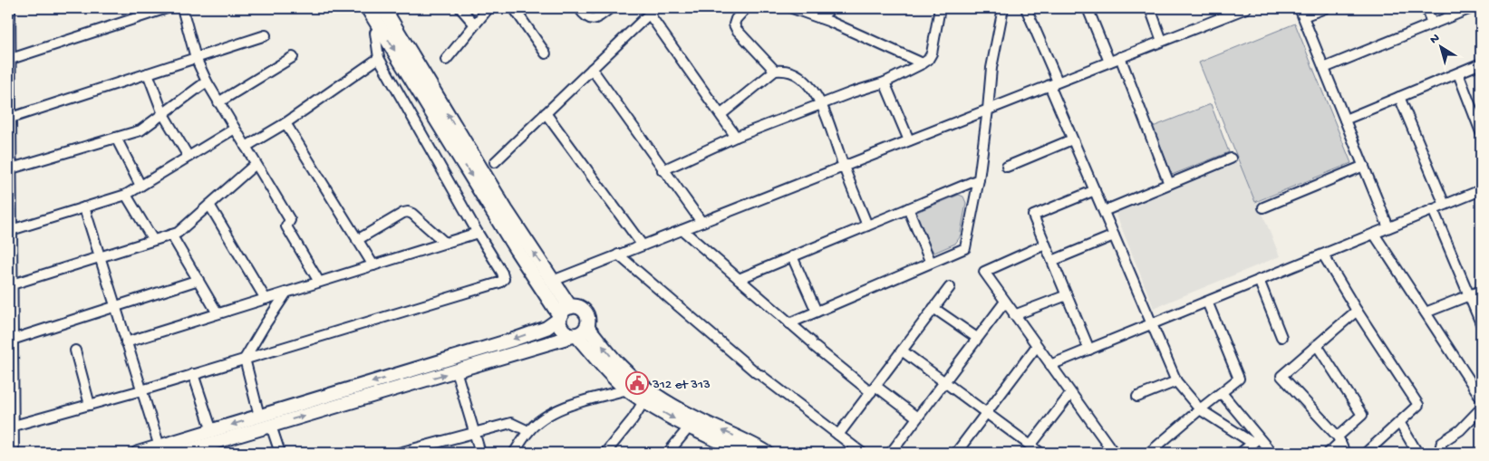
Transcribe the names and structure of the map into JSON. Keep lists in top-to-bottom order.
{
  "places": {
    "public building": ["312 et 313"]
  },
  "north": "top left"
}
